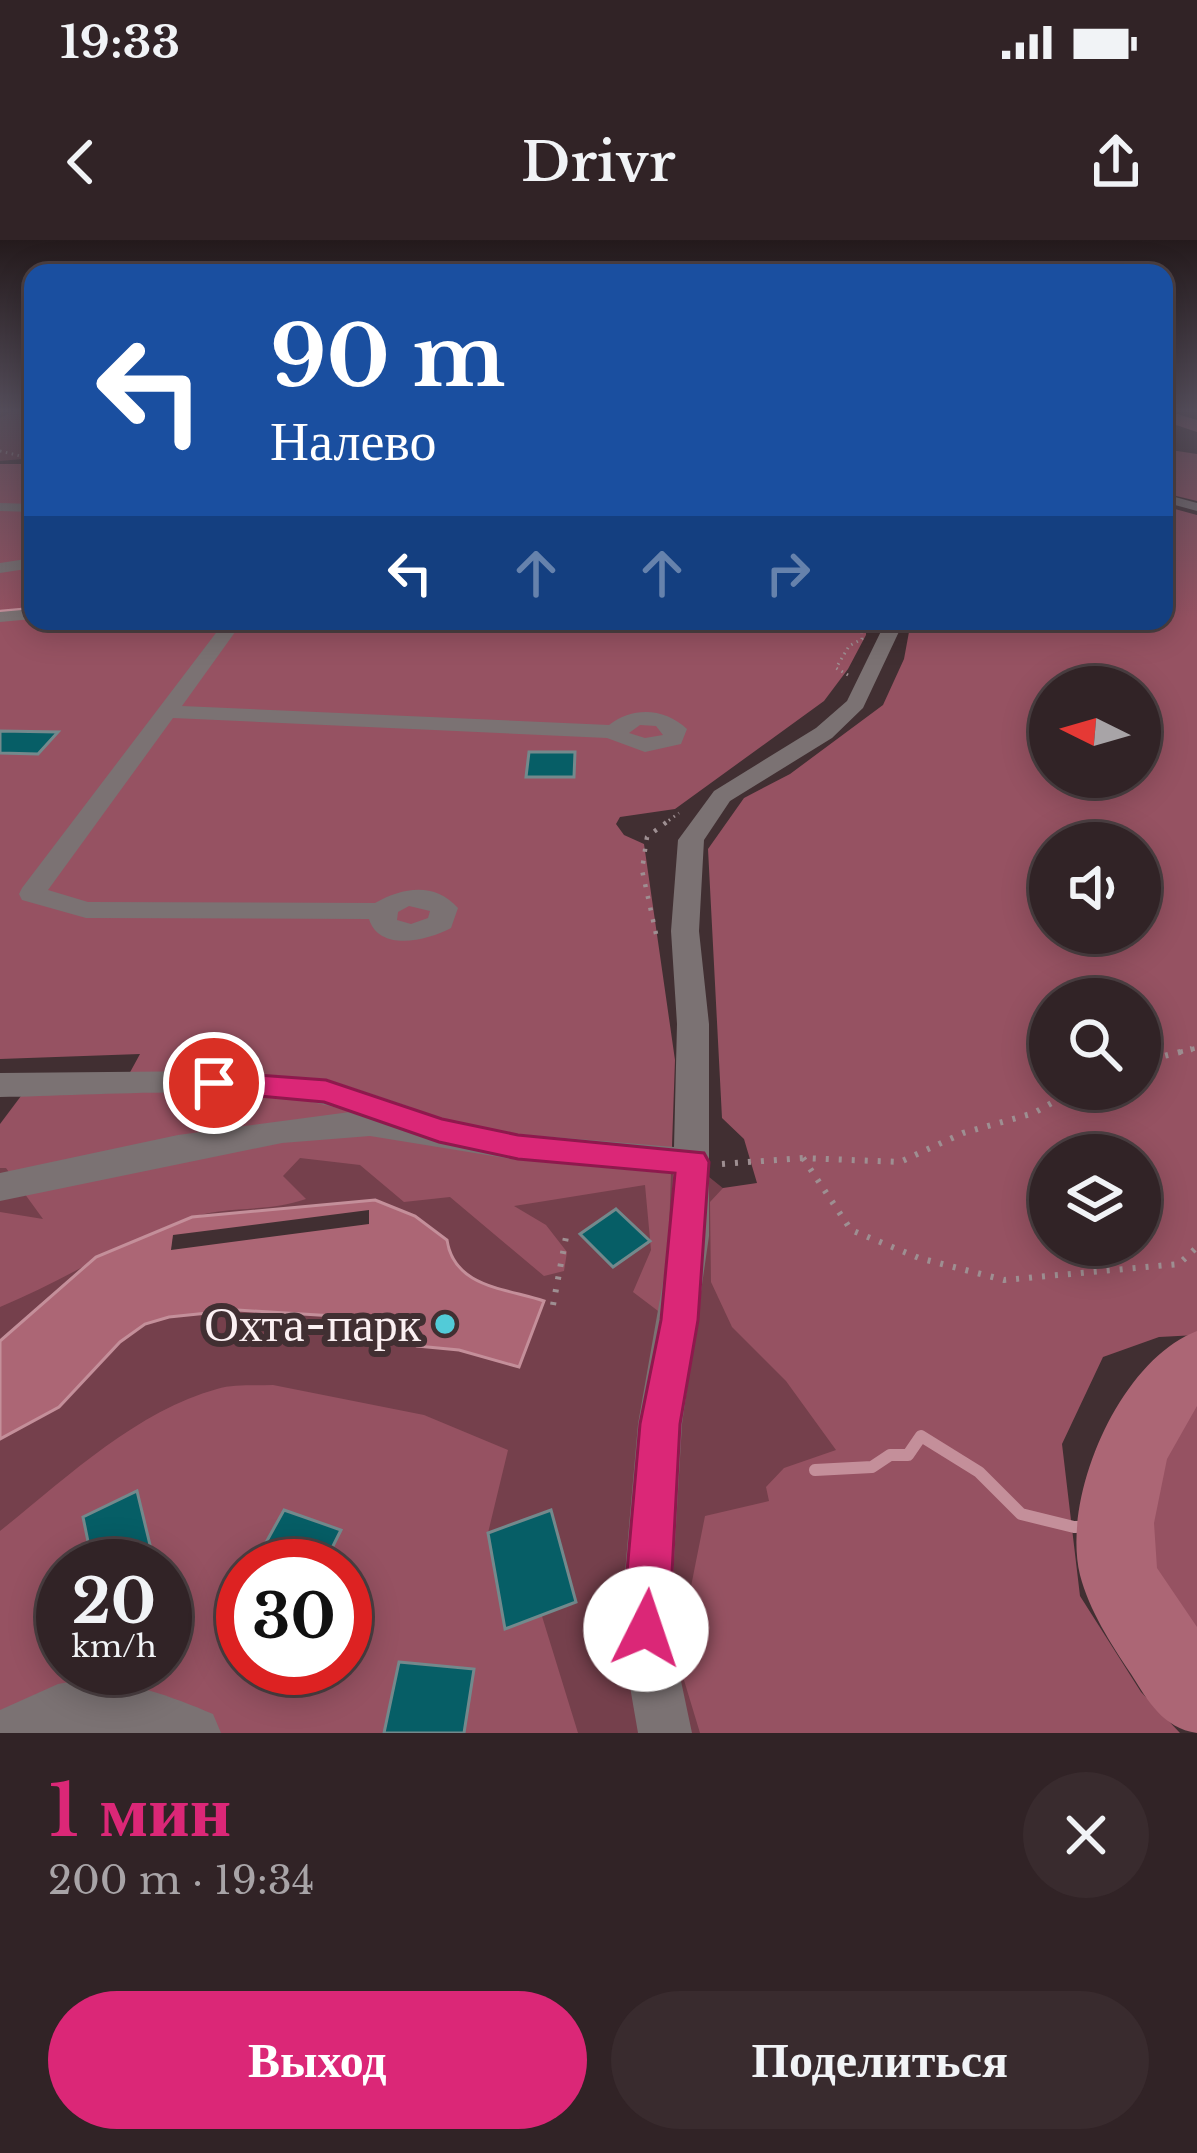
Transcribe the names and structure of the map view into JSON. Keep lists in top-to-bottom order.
{
  "places": ["Охта-парк"],
  "north": "left",
  "page": {
    "status": "19:33",
    "header": "Drivr",
    "turn": ["90 m", "Налево"],
    "speed": "20 km/h",
    "limit": "30",
    "heading": ["1 мин", "200 m · 19:34"],
    "buttons": ["Выход", "Поделиться"]
  }
}
